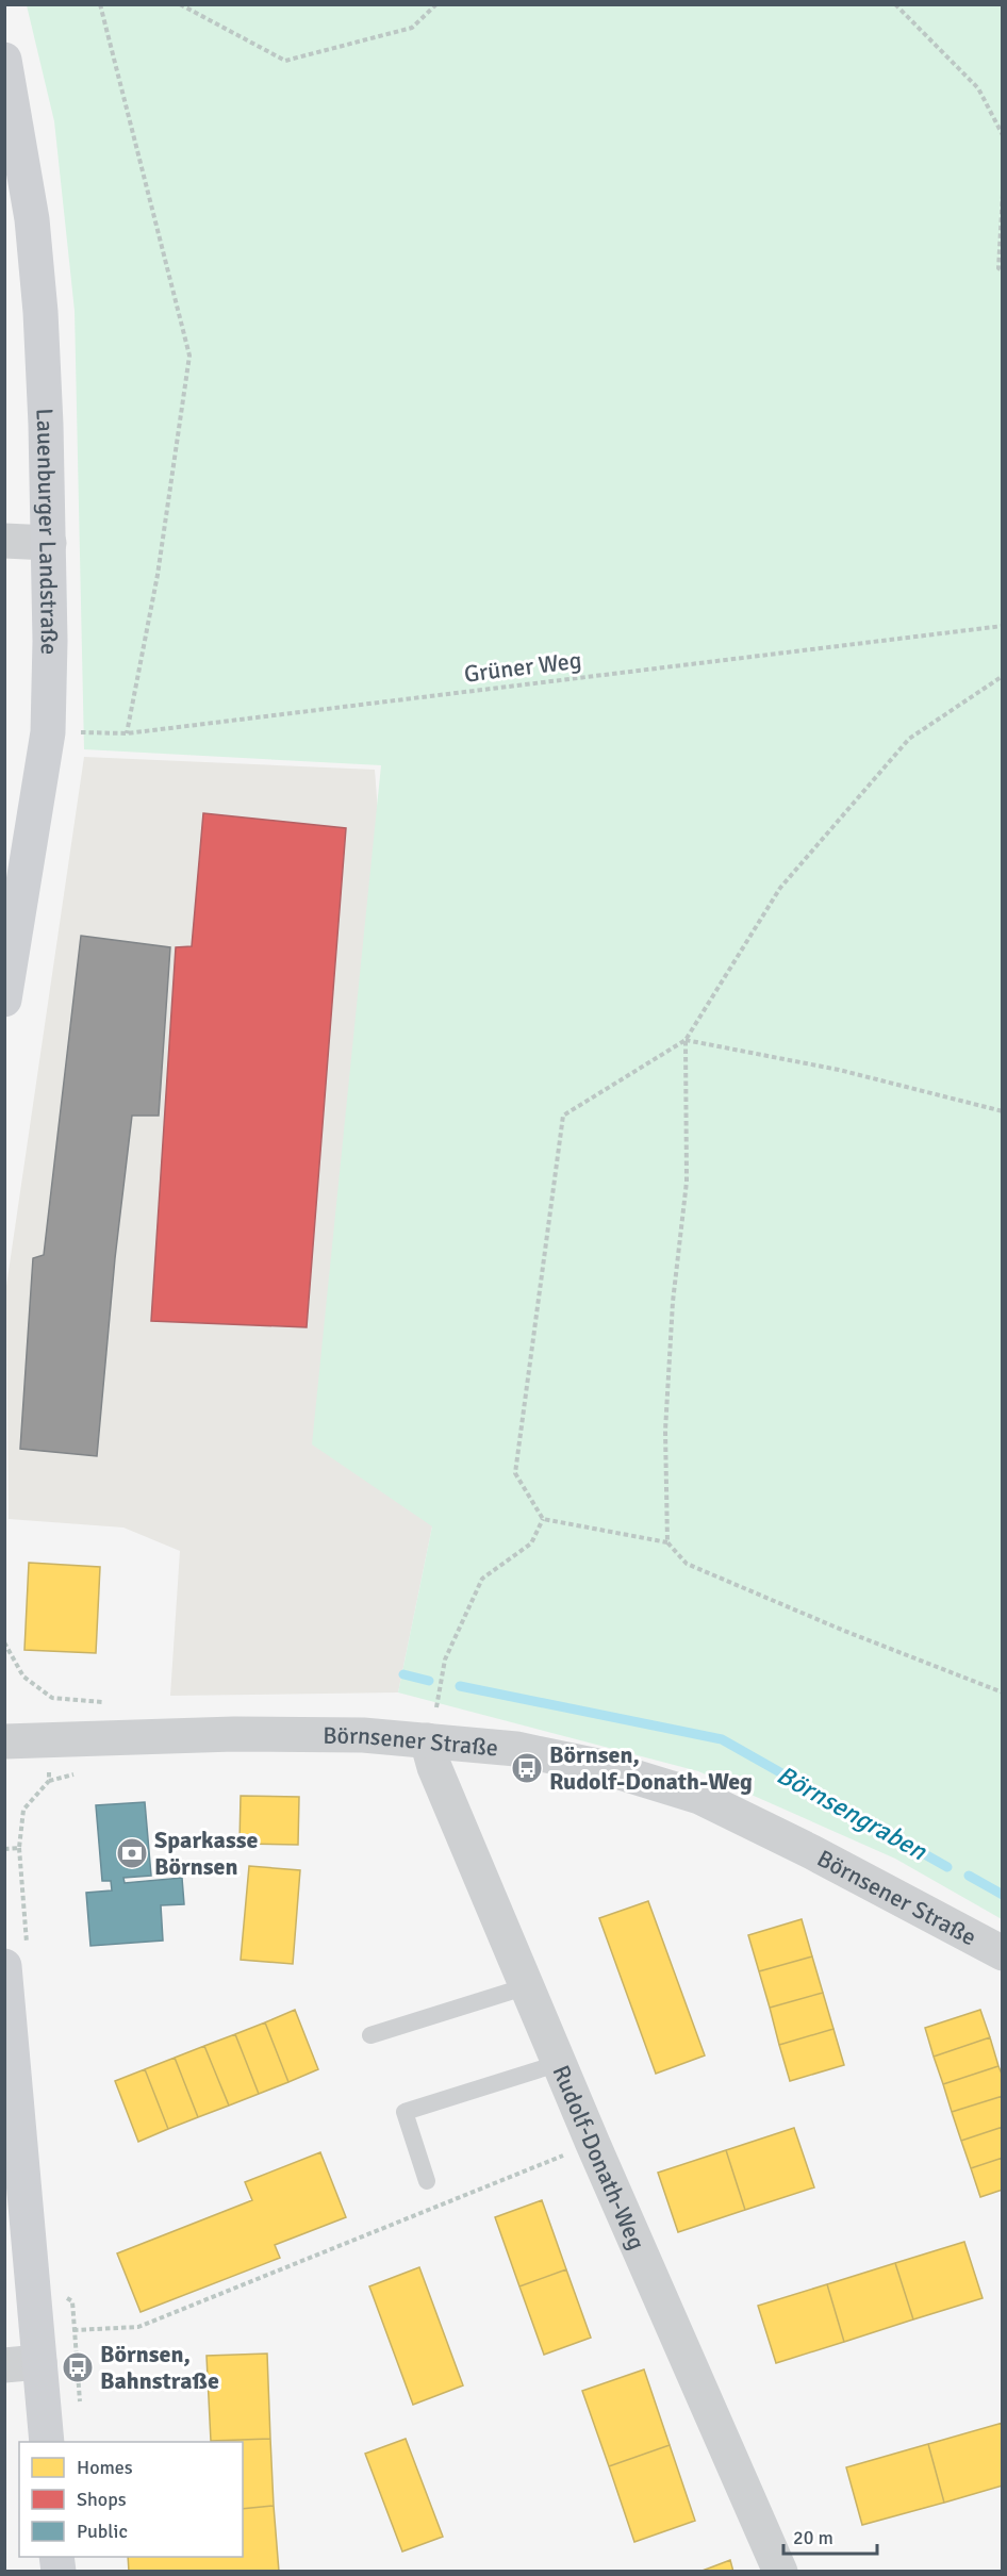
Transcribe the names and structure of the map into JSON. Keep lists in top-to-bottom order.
{
  "streets": {
    "main road": ["Lauenburger Landstraße"],
    "street": ["Börnsener Straße", "Rudolf-Donath-Weg"],
    "path": ["Grüner Weg"]
  },
  "crossings": [
    ["Lauenburger Landstraße", "Grüner Weg"],
    ["Börnsener Straße", "Rudolf-Donath-Weg"]
  ],
  "water": ["Börnsengraben"],
  "places": {
    "bus stop": ["Börnsen, Rudolf-Donath-Weg", "Börnsen, Bahnstraße"],
    "bank": ["Sparkasse Börnsen"]
  },
  "legend": ["Homes", "Shops", "Public"],
  "scale_bar": "20 m"
}
